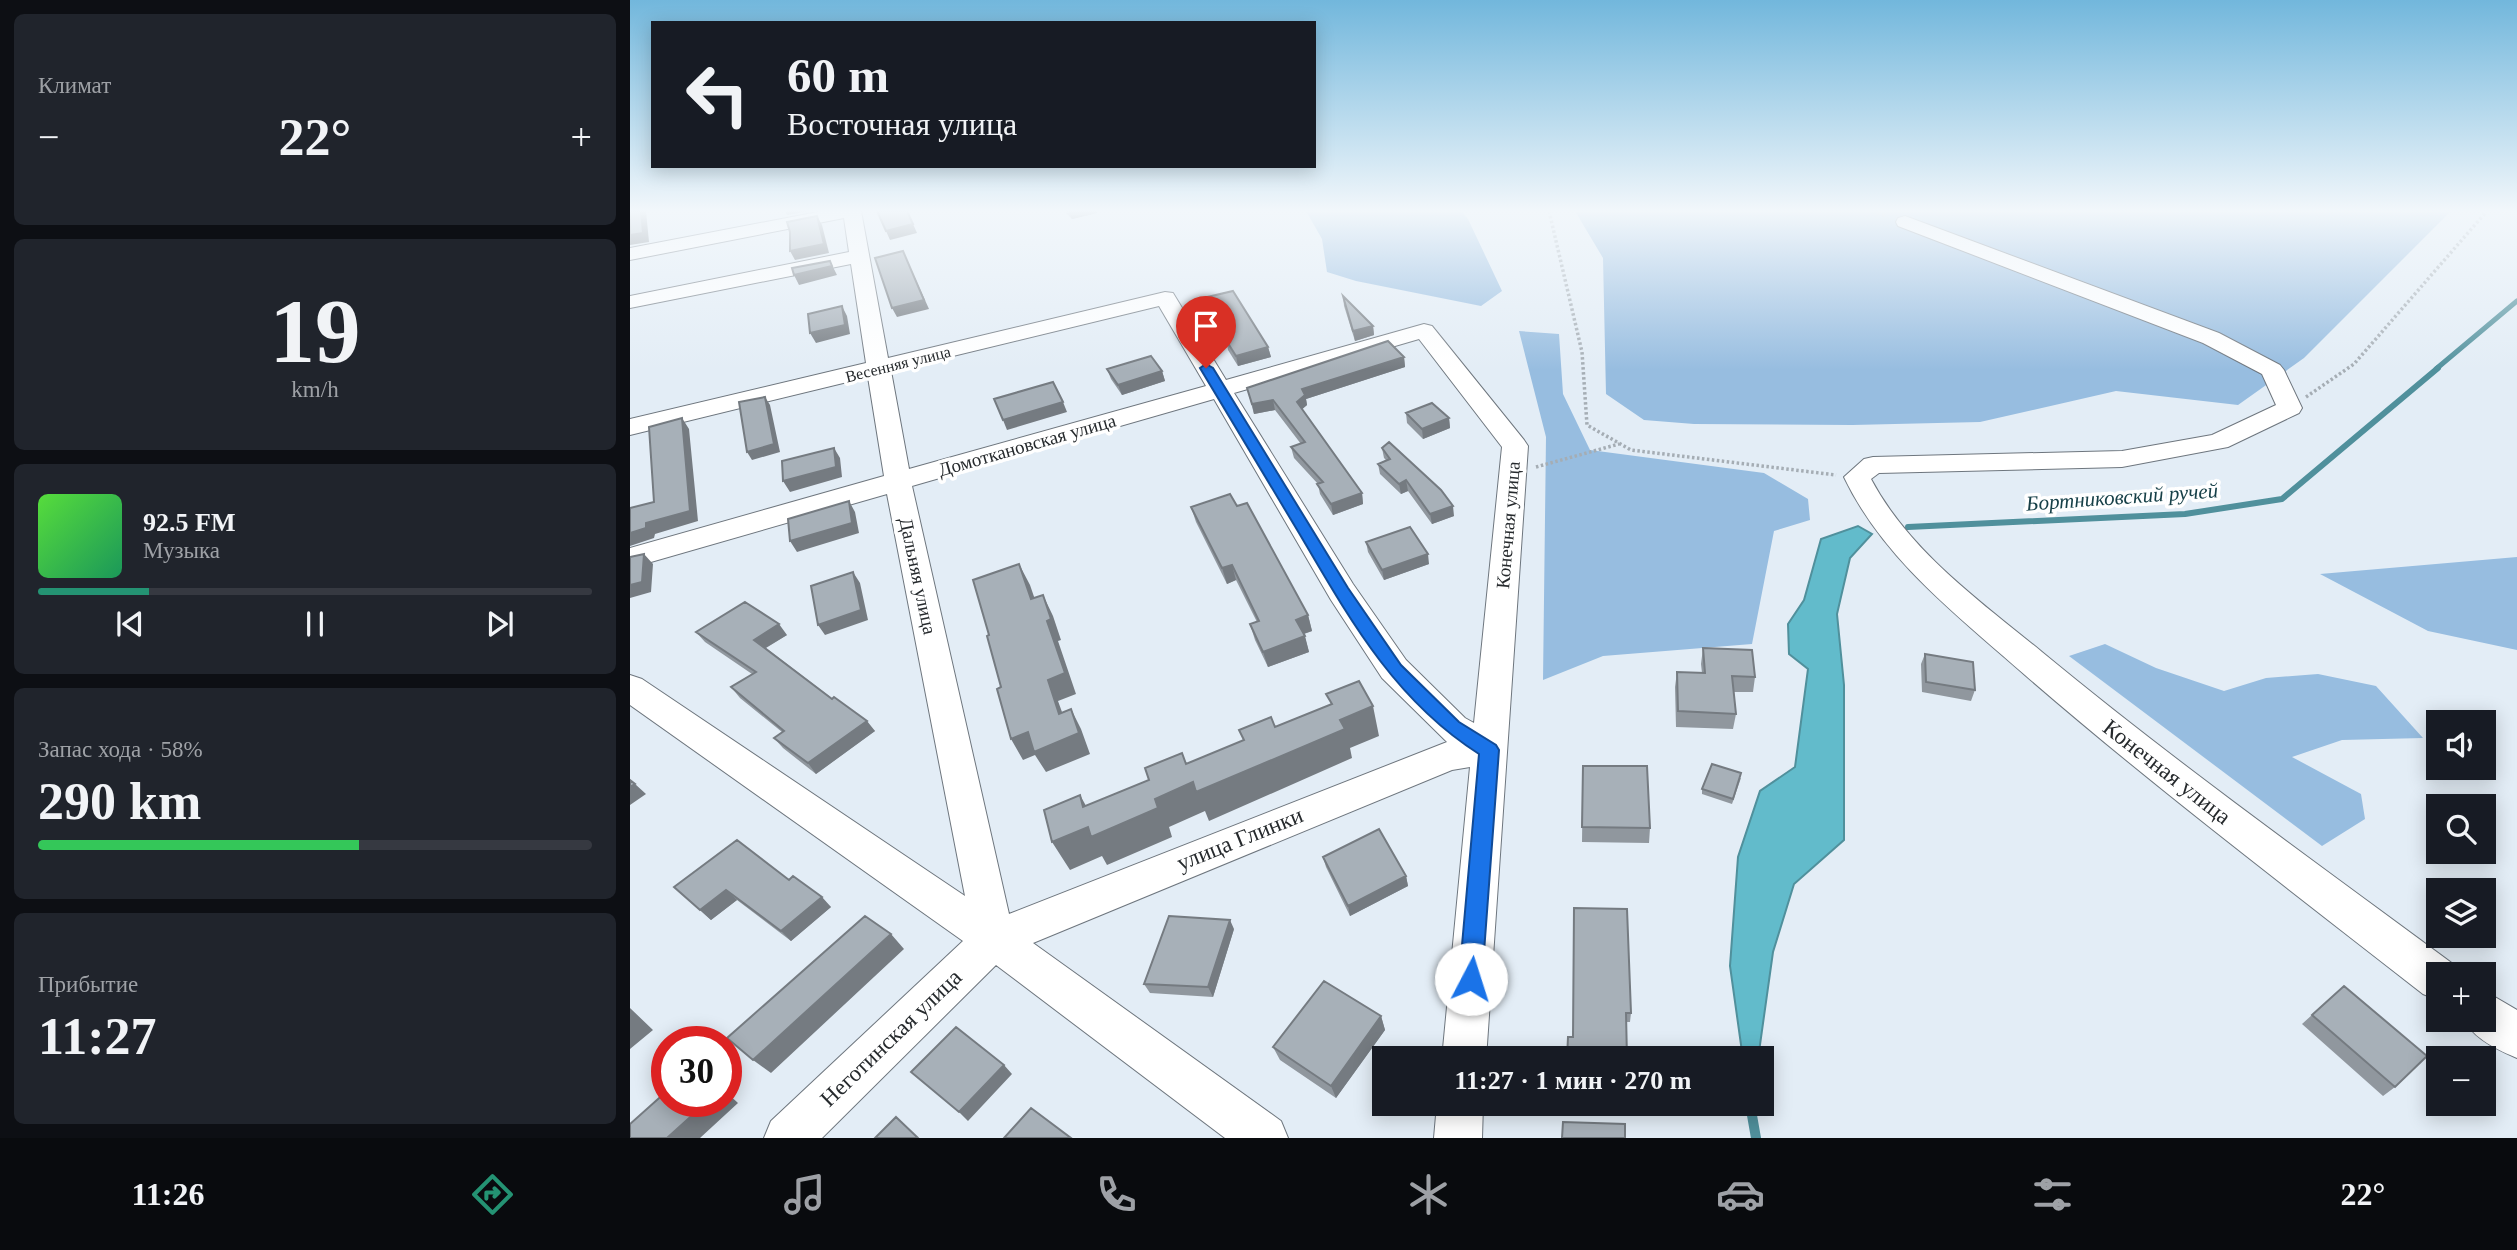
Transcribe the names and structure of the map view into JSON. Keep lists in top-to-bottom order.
{
  "streets": {
    "street": [
      "Весенняя улица",
      "Домоткановская улица",
      "Конечная улица",
      "Дальняя улица",
      "улица Глинки",
      "Неготинская улица"
    ]
  },
  "crossings": [
    ["Весенняя улица", "Домоткановская улица"],
    ["Весенняя улица", "Дальняя улица"],
    ["Домоткановская улица", "Конечная улица"],
    ["Домоткановская улица", "Дальняя улица"],
    ["Конечная улица", "улица Глинки"],
    ["Дальняя улица", "улица Глинки"],
    ["Дальняя улица", "Неготинская улица"],
    ["улица Глинки", "Неготинская улица"]
  ],
  "water": ["Бортниковский ручей"],
  "page": {
    "tile": [
      "Климат",
      ["19", "km/h"],
      ["Запас хода · 58%", "290 km"],
      ["Прибытие", "11:27"]
    ],
    "turn": ["60 m", "Восточная улица"],
    "heat": ["−", "22°", "+"],
    "song": ["92.5 FM", "Музыка"],
    "map_buttons": ["+", "−"],
    "limit": "30",
    "trip": "11:27 · 1 мин · 270 m",
    "tabs": ["11:26", "22°"]
  }
}
